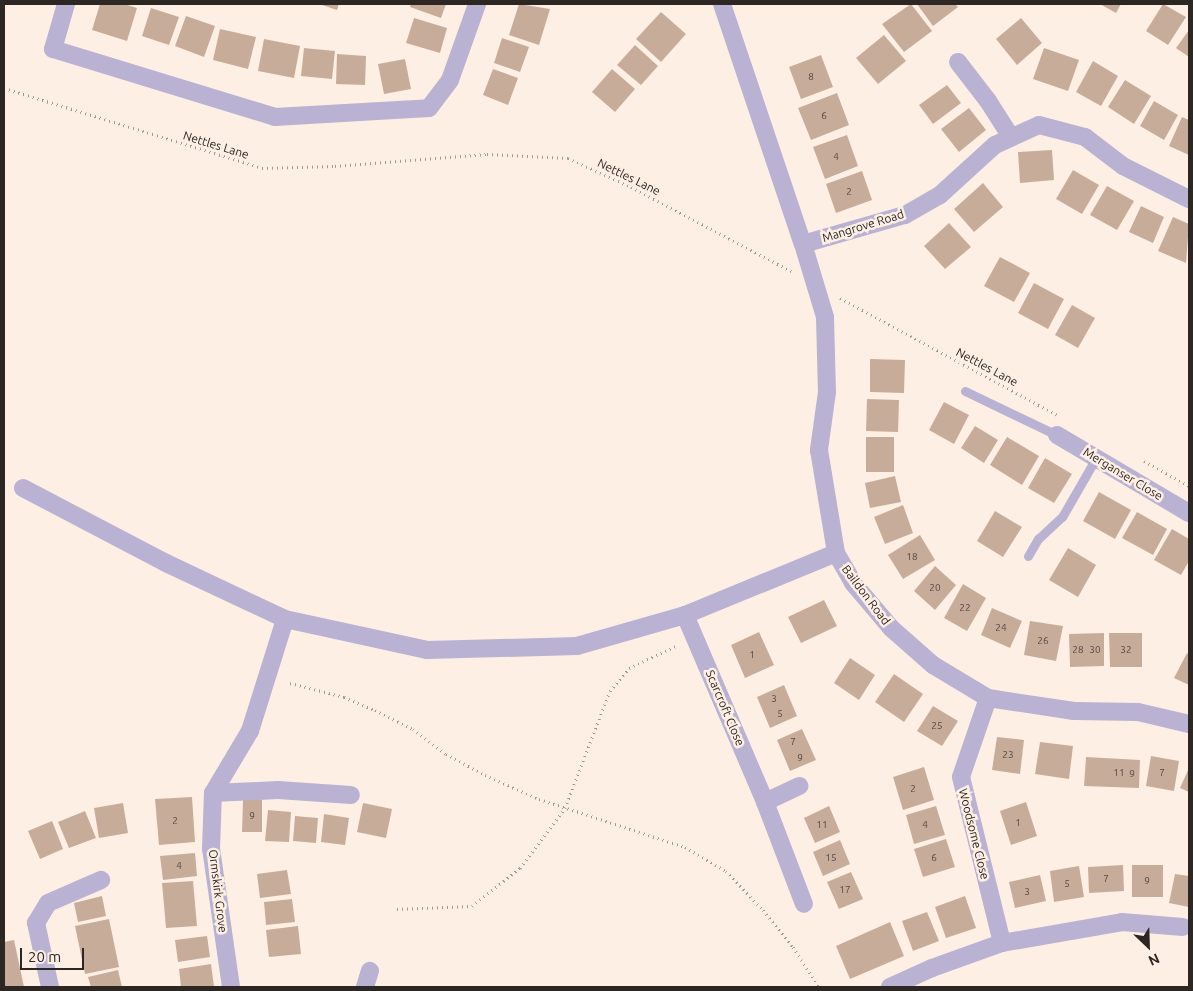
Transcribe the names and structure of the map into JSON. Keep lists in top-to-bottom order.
{
  "streets": {
    "street": [
      "Mangrove Road",
      "Merganser Close",
      "Baildon Road",
      "Scarcroft Close",
      "Woodsome Close",
      "Ormskirk Grove"
    ],
    "path": ["Nettles Lane"]
  },
  "crossings": [
    ["Nettles Lane", "Baildon Road"],
    ["Mangrove Road", "Baildon Road"],
    ["Baildon Road", "Woodsome Close"]
  ],
  "house_numbers": [
    "8",
    "6",
    "4",
    "2",
    "18",
    "20",
    "22",
    "24",
    "26",
    "28",
    "30",
    "32",
    "1",
    "3",
    "5",
    "25",
    "7",
    "23",
    "9",
    "11",
    "7",
    "9",
    "2",
    "9",
    "2",
    "1",
    "11",
    "4",
    "15",
    "6",
    "4",
    "7",
    "9",
    "5",
    "17",
    "3"
  ],
  "scale_bar": "20 m",
  "north": "bottom right"
}
